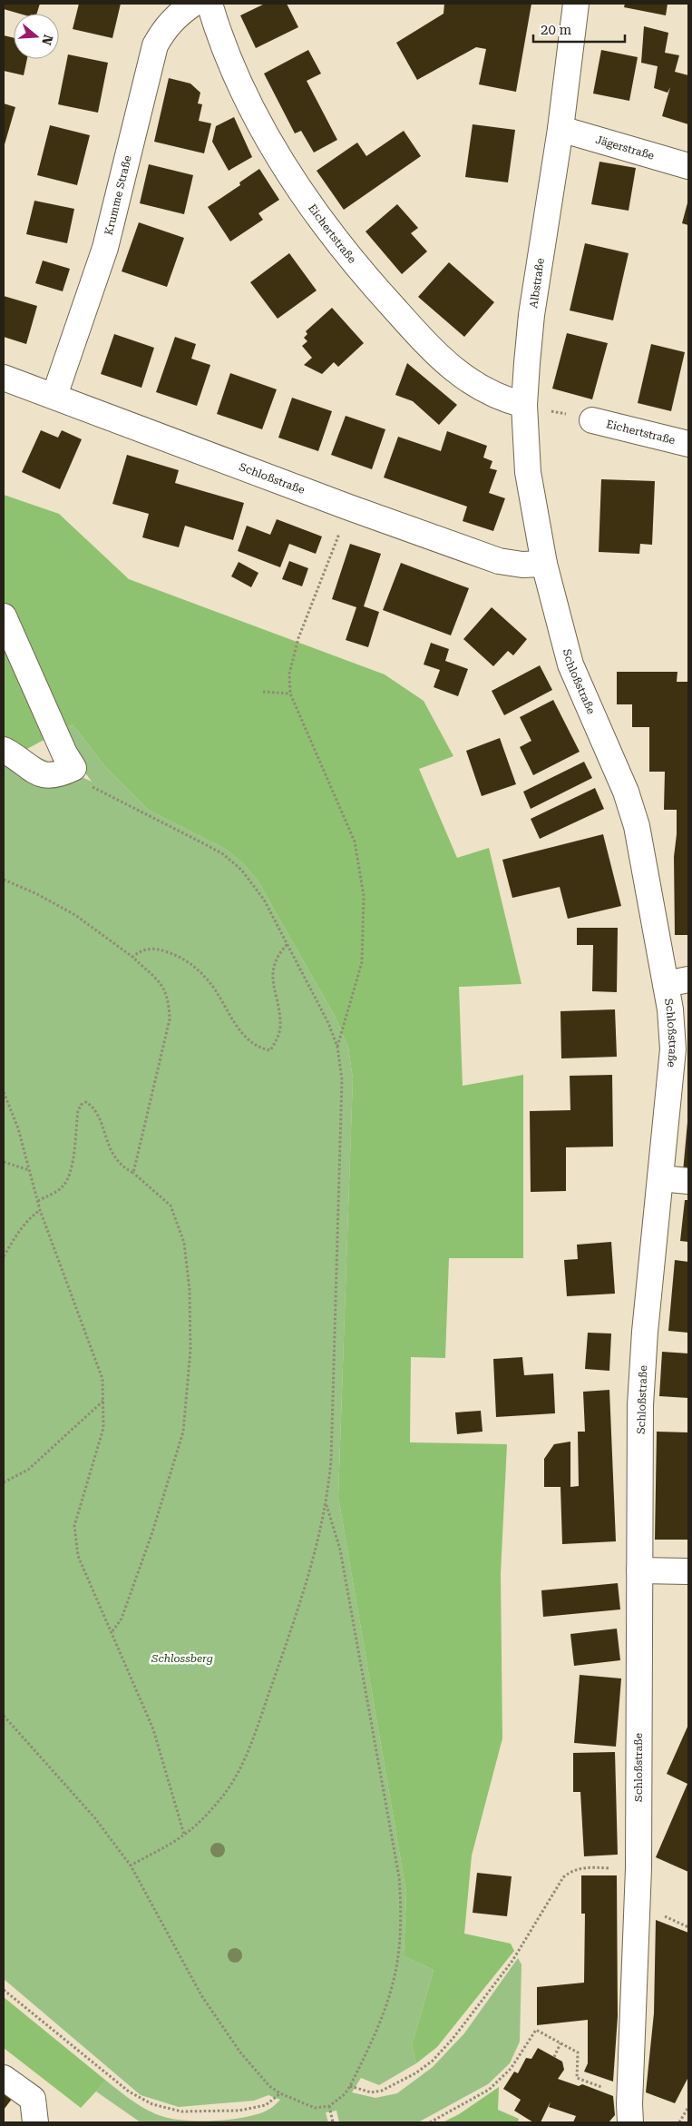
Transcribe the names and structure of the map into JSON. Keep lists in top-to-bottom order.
{
  "streets": {
    "street": [
      "Jägerstraße",
      "Krumme Straße",
      "Eichertstraße",
      "Albstraße",
      "Schloßstraße"
    ]
  },
  "crossings": [
    ["Jägerstraße", "Albstraße"],
    ["Krumme Straße", "Schloßstraße"],
    ["Eichertstraße", "Albstraße"],
    ["Albstraße", "Schloßstraße"]
  ],
  "parks": ["Schlossberg"],
  "scale_bar": "20 m",
  "north": "right"
}
